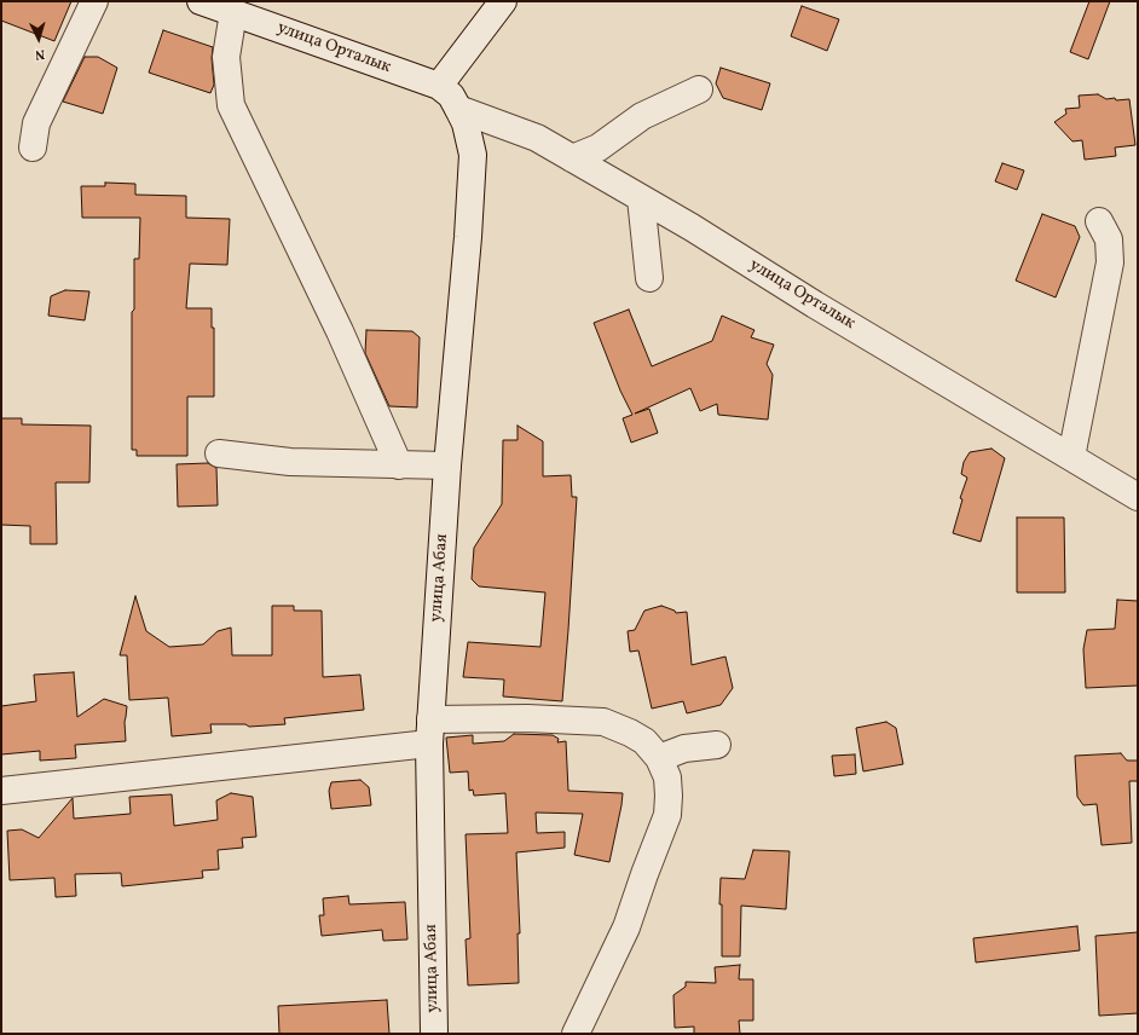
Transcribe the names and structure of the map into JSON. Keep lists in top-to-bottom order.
{
  "streets": {
    "street": ["улица Орталык", "улица Абая"]
  },
  "crossings": [
    ["улица Орталык", "улица Абая"]
  ],
  "north": "bottom"
}
